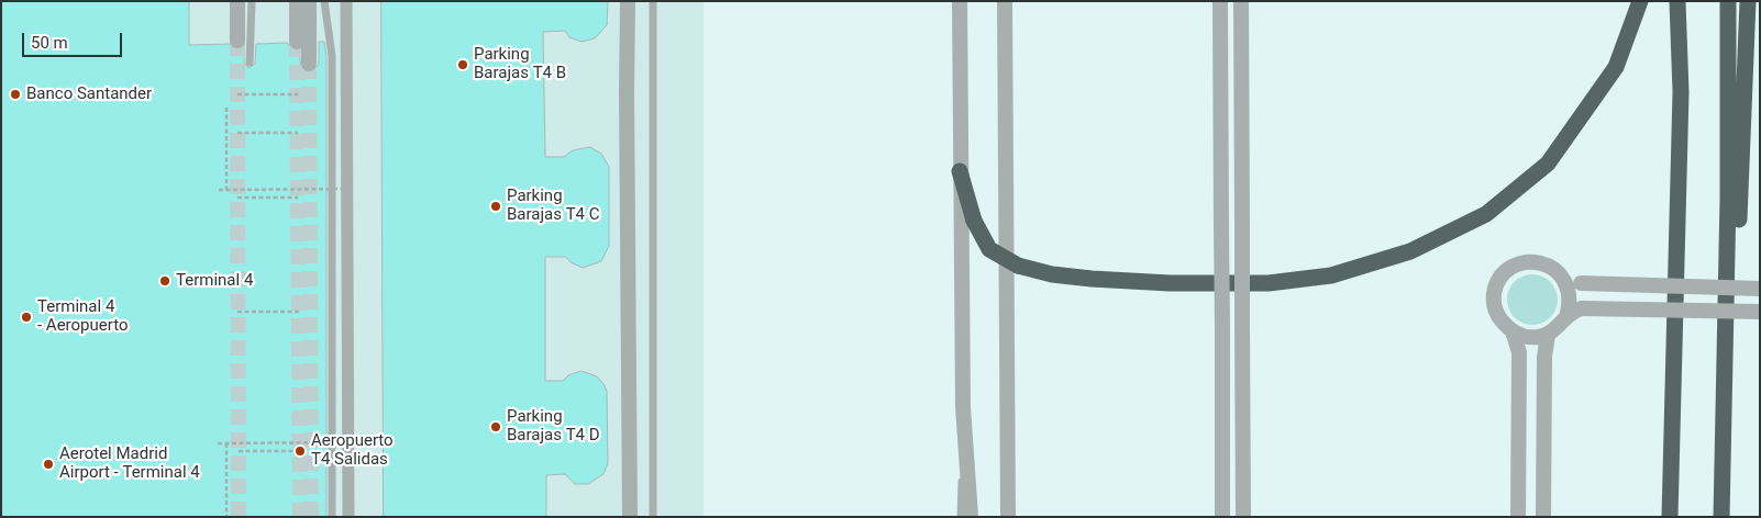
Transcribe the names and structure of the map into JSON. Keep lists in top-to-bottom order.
{
  "places": [
    "Parking Barajas T4 B",
    "Banco Santander",
    "Parking Barajas T4 C",
    "Terminal 4",
    "Terminal 4 - Aeropuerto",
    "Parking Barajas T4 D",
    "Aeropuerto T4 Salidas",
    "Aerotel Madrid Airport - Terminal 4"
  ],
  "scale_bar": "50 m"
}
